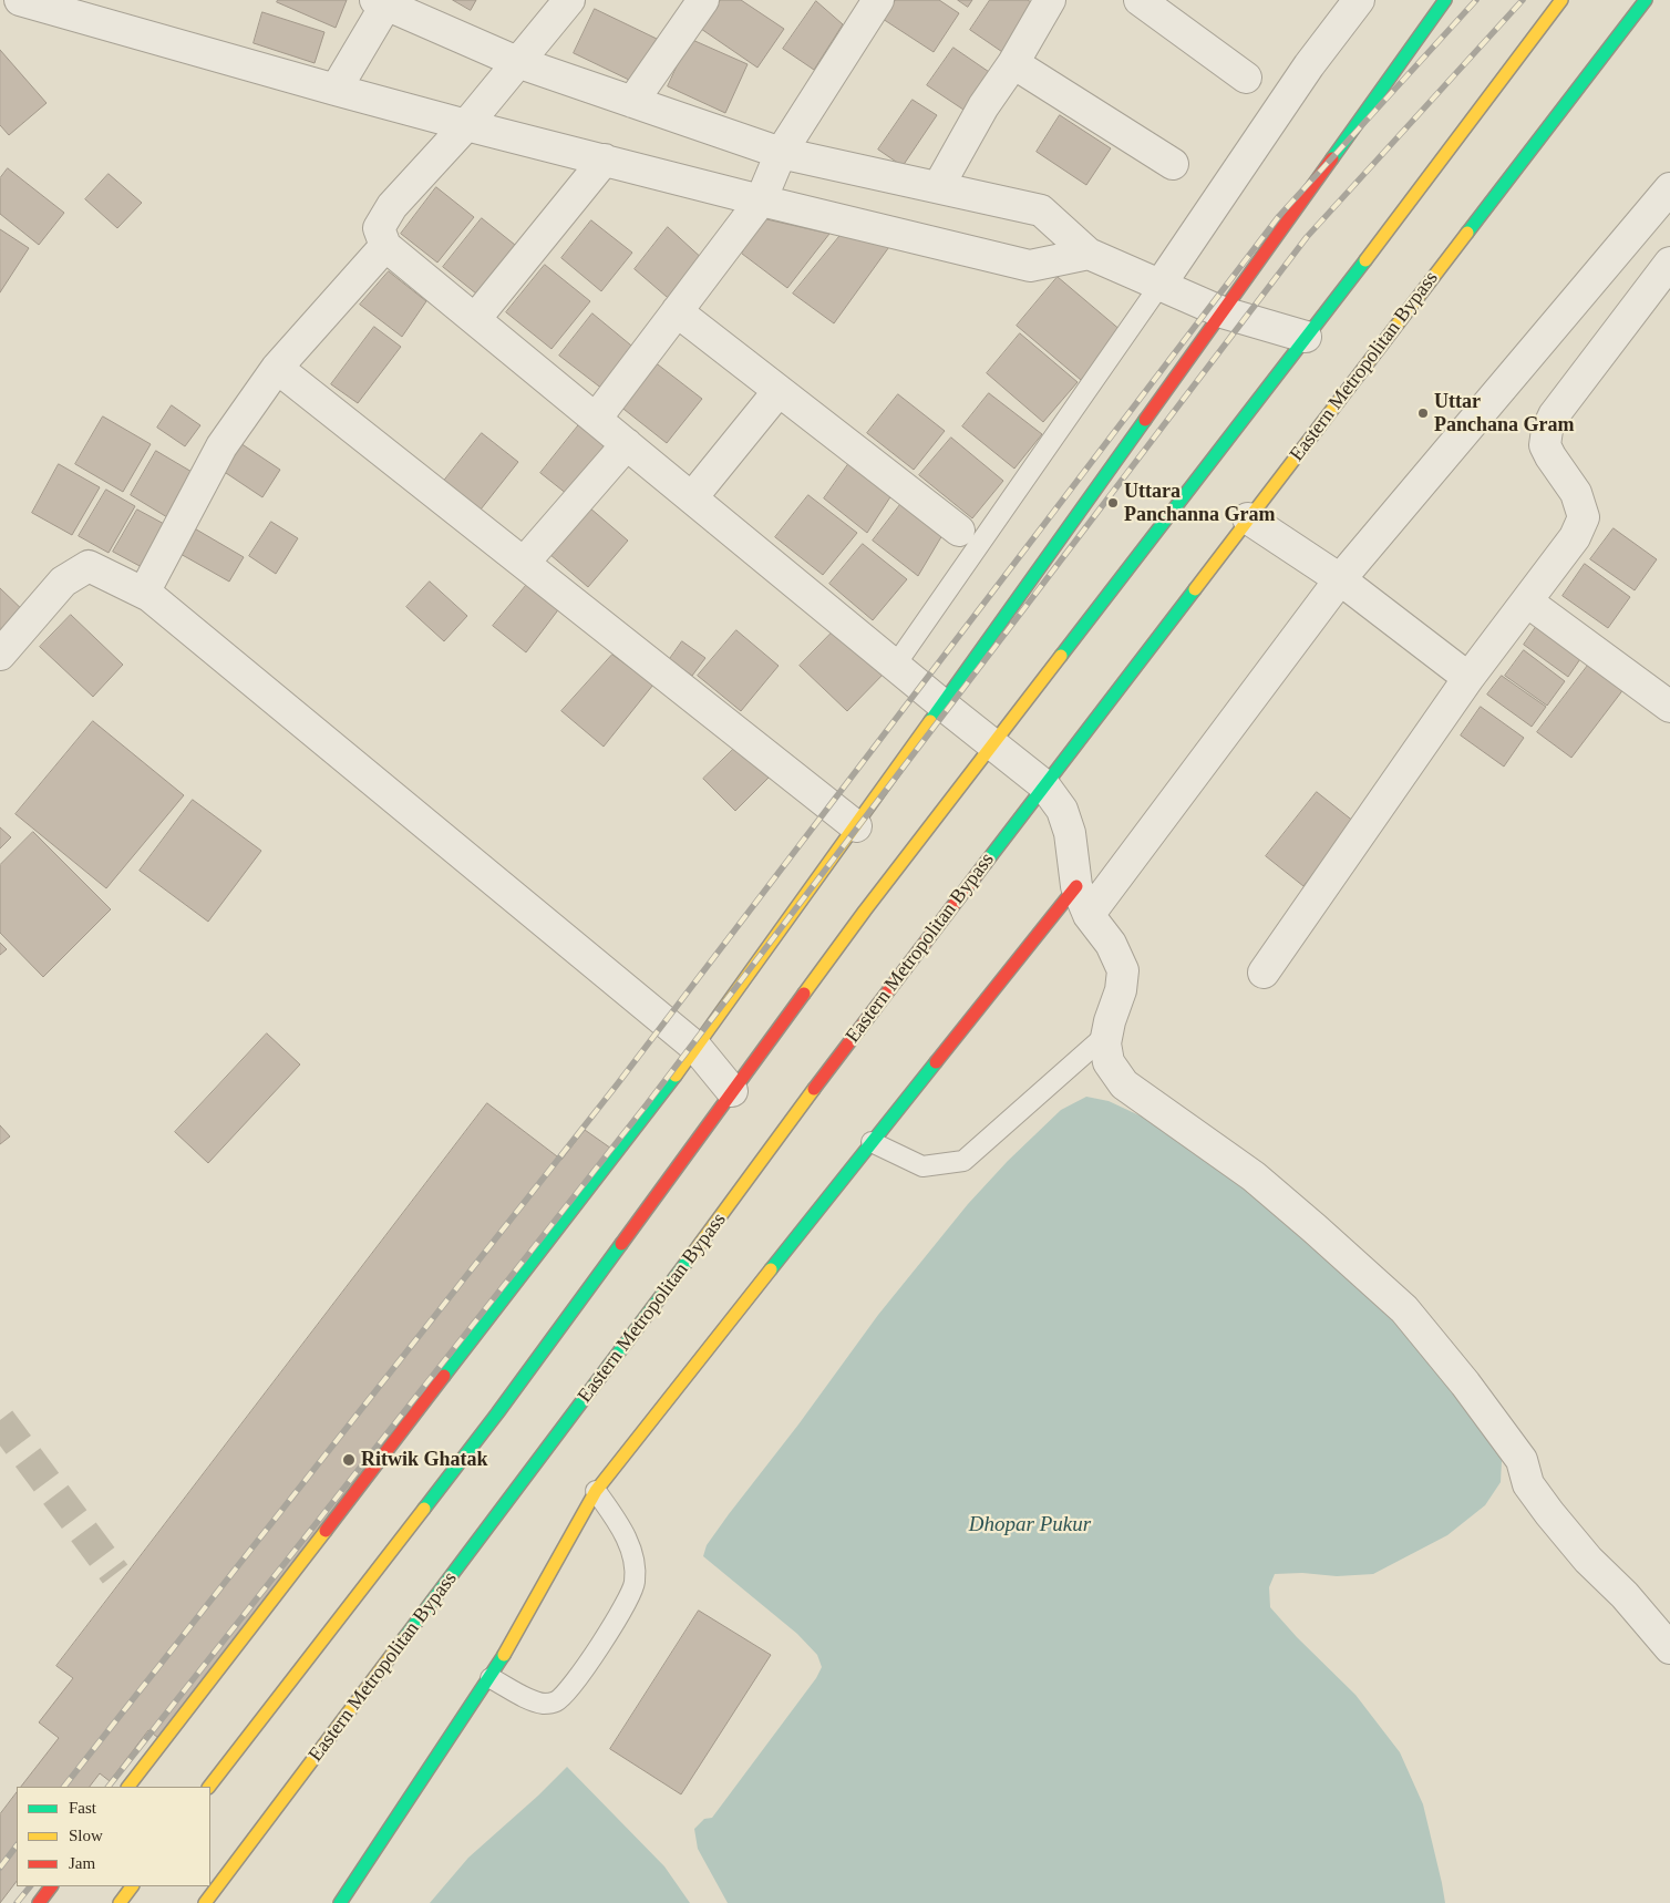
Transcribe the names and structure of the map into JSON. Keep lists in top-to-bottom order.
{
  "streets": {
    "main road": ["Eastern Metropolitan Bypass"]
  },
  "water": ["Dhopar Pukur"],
  "places": ["Uttar Panchana Gram", "Uttara Panchanna Gram", "Ritwik Ghatak"],
  "legend": ["Fast", "Slow", "Jam"]
}
